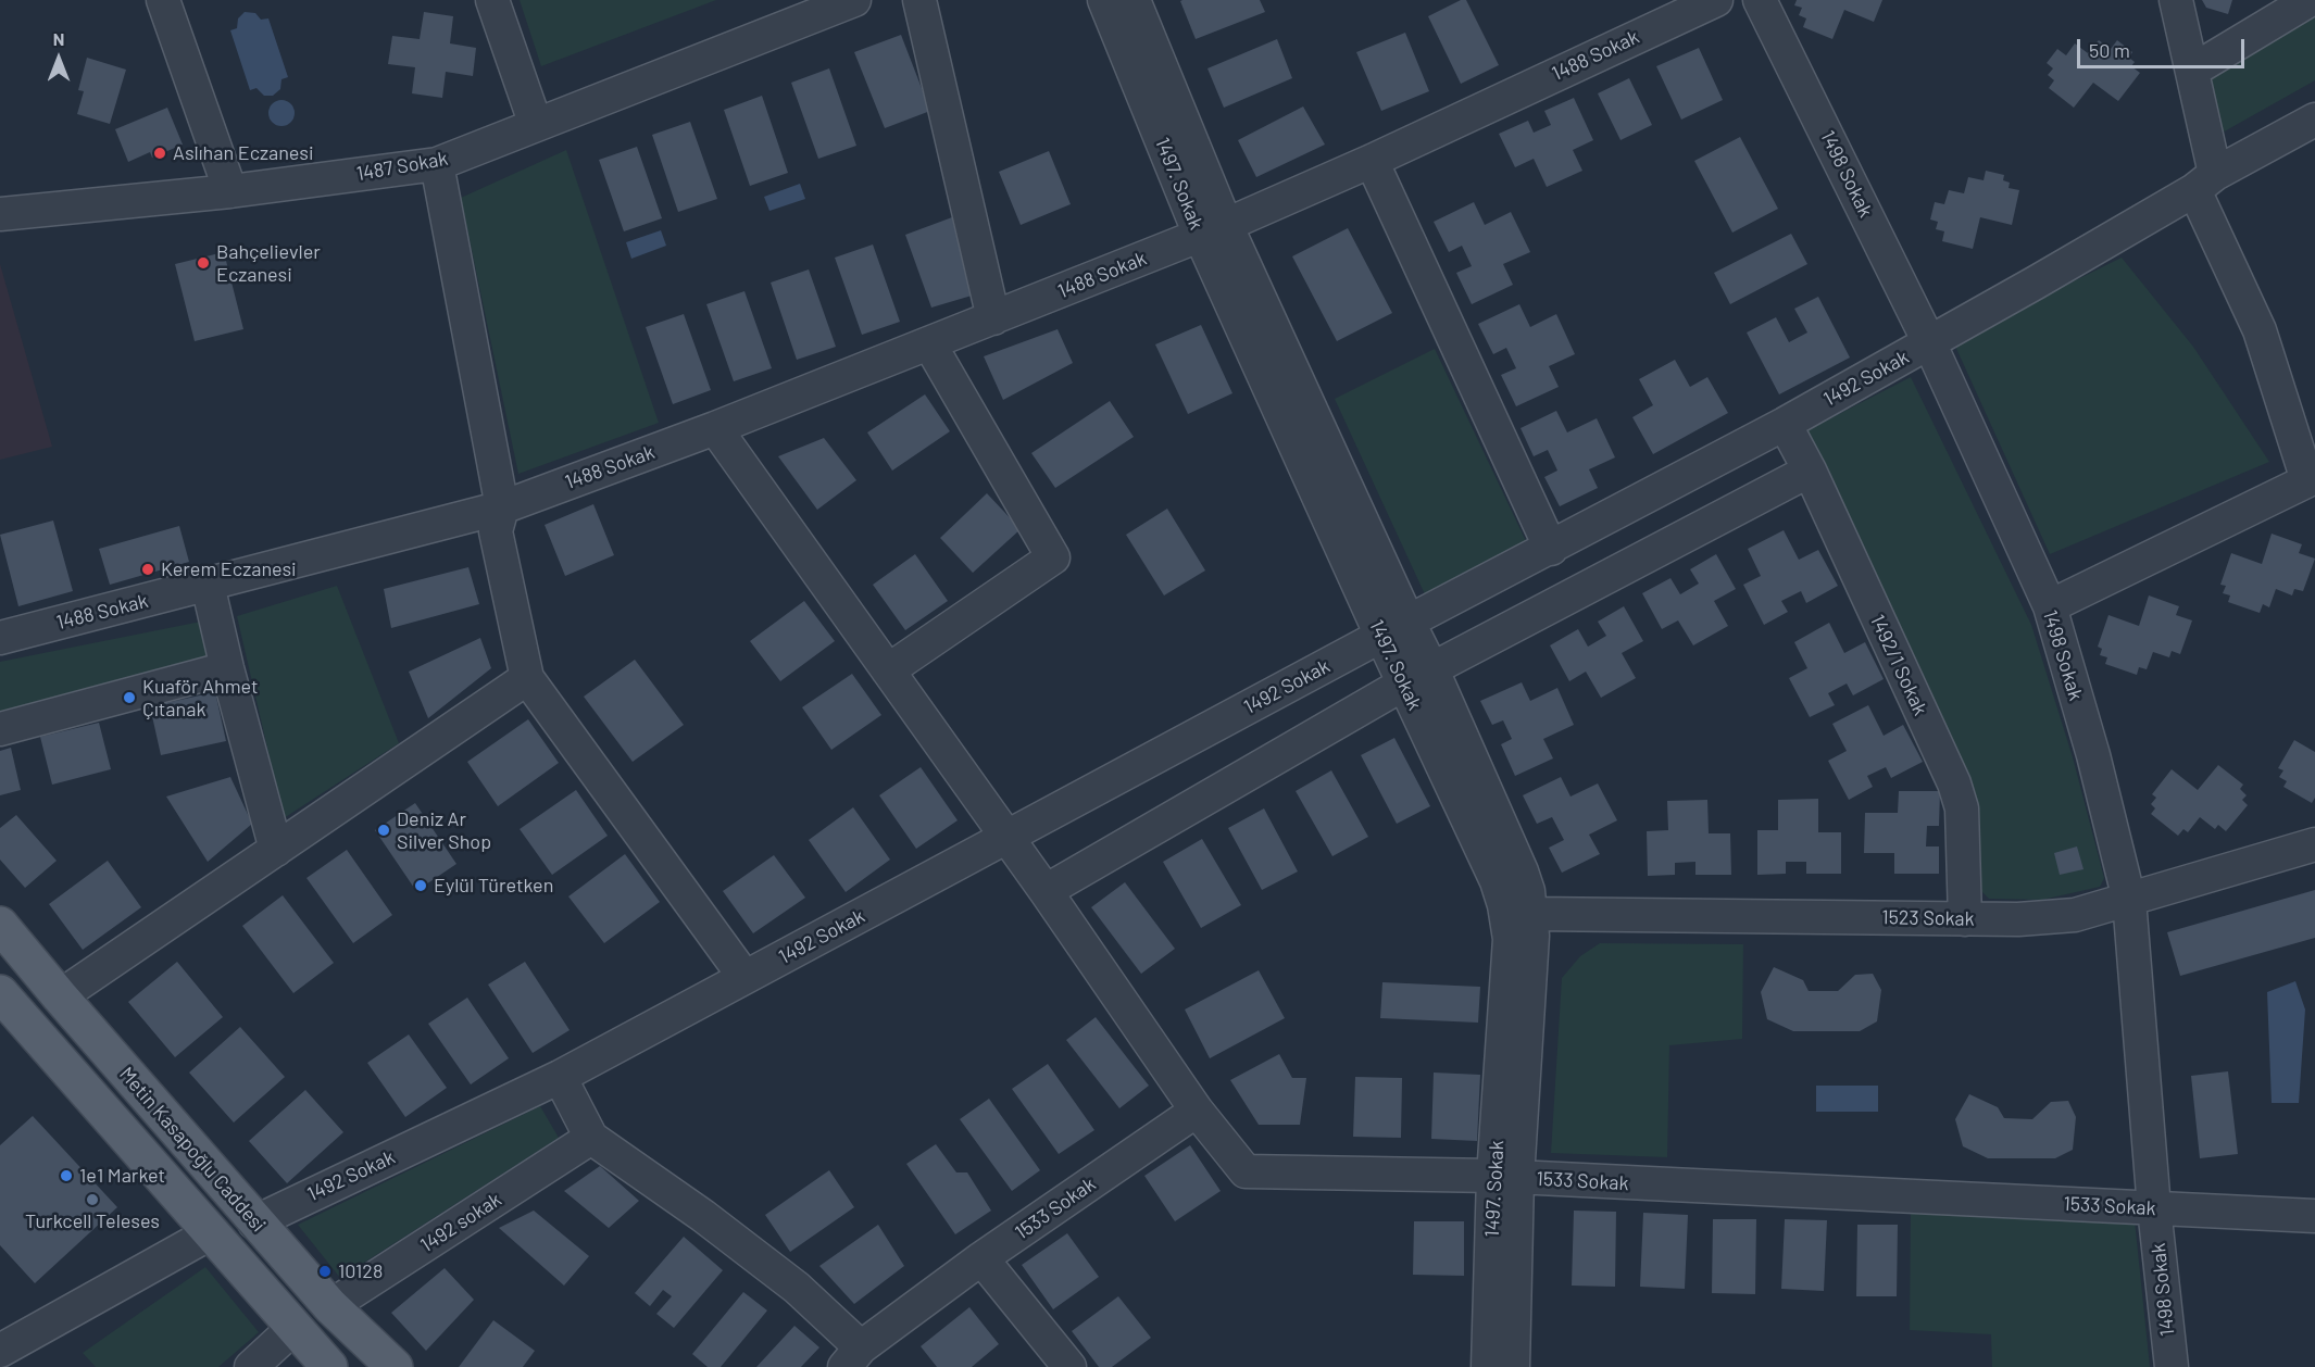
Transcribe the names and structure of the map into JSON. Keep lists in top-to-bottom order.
{
  "streets": {
    "main road": ["Metin Kasapoğlu Caddesi"],
    "street": [
      "1488 Sokak",
      "1487 Sokak",
      "1498 Sokak",
      "1497. Sokak",
      "1492 Sokak",
      "1492/1 Sokak",
      "1523 Sokak",
      "1533 Sokak",
      "1492 sokak"
    ]
  },
  "crossings": [
    ["1488 Sokak", "1497. Sokak"],
    ["1498 Sokak", "1492 Sokak"],
    ["1498 Sokak", "1523 Sokak"],
    ["1498 Sokak", "1533 Sokak"],
    ["1497. Sokak", "1492 Sokak"],
    ["1497. Sokak", "1523 Sokak"],
    ["1497. Sokak", "1533 Sokak"],
    ["1492 Sokak", "1492/1 Sokak"],
    ["1492 Sokak", "Metin Kasapoğlu Caddesi"],
    ["1492/1 Sokak", "1523 Sokak"],
    ["Metin Kasapoğlu Caddesi", "1492 sokak"]
  ],
  "places": [
    "Aslıhan Eczanesi",
    "Bahçelievler Eczanesi",
    "Kerem Eczanesi",
    "Kuaför Ahmet Çıtanak",
    "Deniz Ar Silver Shop",
    "Eylül Türetken",
    "1e1 Market",
    "Turkcell Teleses",
    "10128"
  ],
  "scale_bar": "50 m",
  "north": "top"
}
